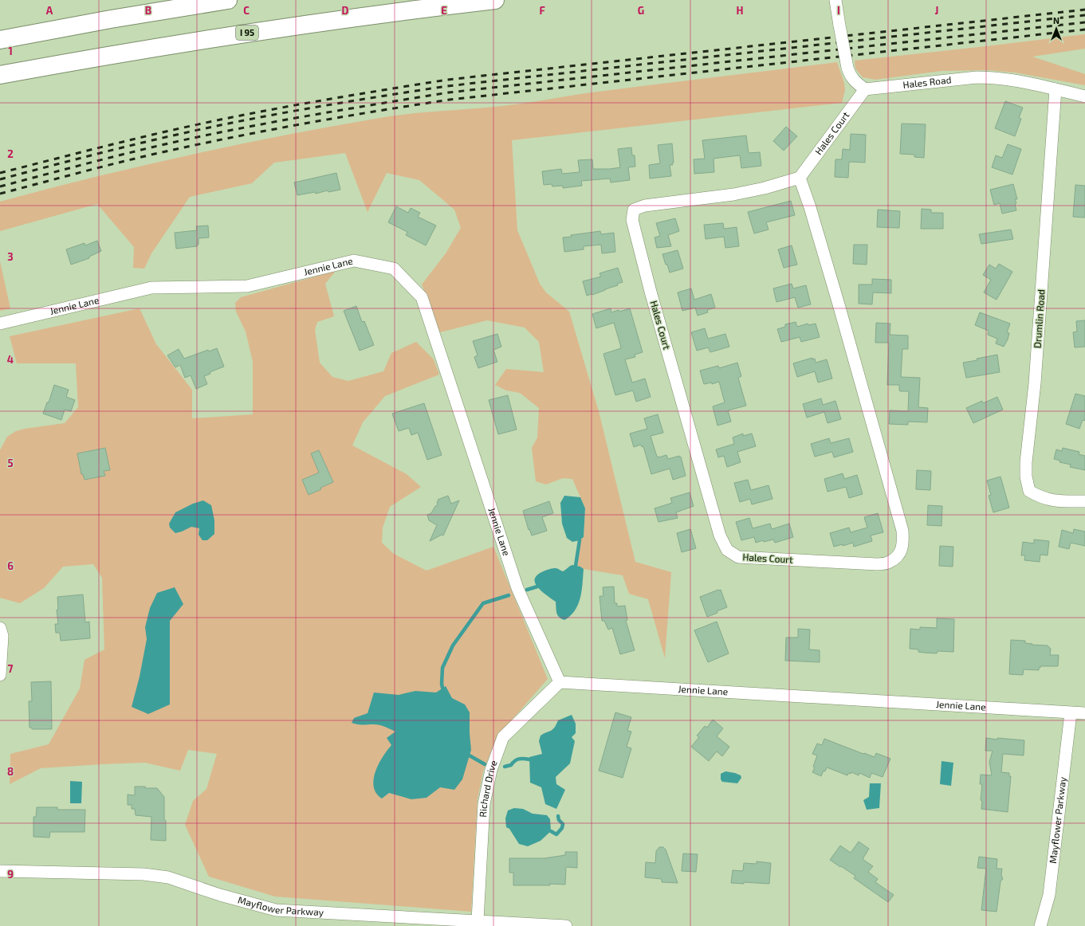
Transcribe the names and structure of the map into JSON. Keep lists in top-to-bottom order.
{
  "streets": {
    "highway": ["I 95"],
    "street": [
      "Hales Road",
      "Hales Court",
      "Jennie Lane",
      "Drumlin Road",
      "Richard Drive",
      "Mayflower Parkway"
    ]
  },
  "crossings": [
    ["Hales Road", "Hales Court"],
    ["Hales Road", "Drumlin Road"],
    ["Jennie Lane", "Richard Drive"],
    ["Jennie Lane", "Mayflower Parkway"],
    ["Richard Drive", "Mayflower Parkway"]
  ],
  "north": "top",
  "grid": {
    "columns": [
      "A",
      "B",
      "C",
      "D",
      "E",
      "F",
      "G",
      "H",
      "I",
      "J"
    ],
    "rows": [
      "1",
      "2",
      "3",
      "4",
      "5",
      "6",
      "7",
      "8",
      "9"
    ]
  }
}
